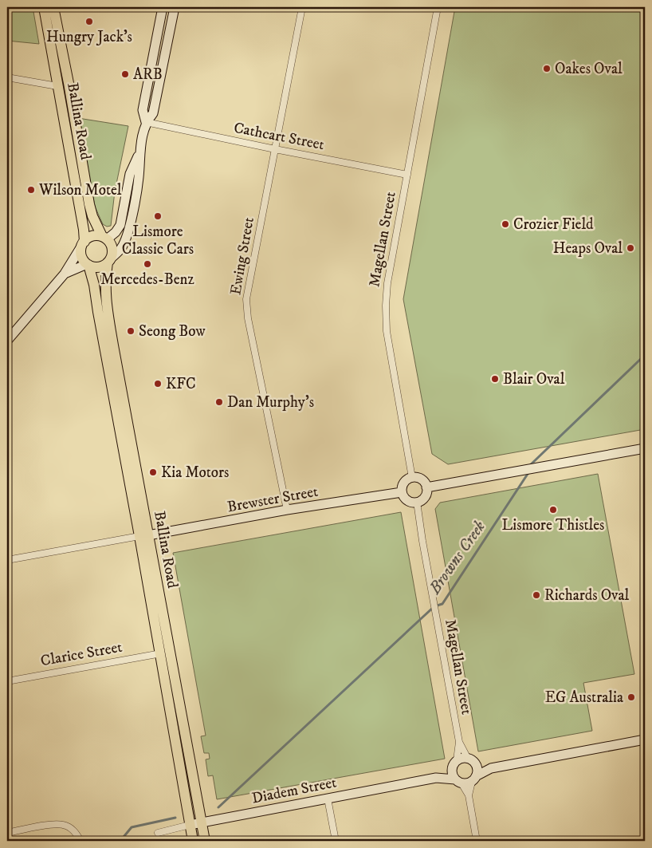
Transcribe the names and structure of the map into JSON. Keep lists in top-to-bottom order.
{
  "streets": {
    "main road": ["Ballina Road"],
    "street": [
      "Cathcart Street",
      "Magellan Street",
      "Ewing Street",
      "Brewster Street",
      "Clarice Street",
      "Diadem Street"
    ]
  },
  "crossings": [
    ["Ballina Road", "Brewster Street"],
    ["Ballina Road", "Clarice Street"],
    ["Ballina Road", "Diadem Street"],
    ["Cathcart Street", "Magellan Street"],
    ["Cathcart Street", "Ewing Street"],
    ["Magellan Street", "Brewster Street"],
    ["Magellan Street", "Diadem Street"],
    ["Ewing Street", "Brewster Street"]
  ],
  "water": ["Browns Creek"],
  "places": [
    "Hungry Jack's",
    "Oakes Oval",
    "ARB",
    "Wilson Motel",
    "Lismore Classic Cars",
    "Crozier Field",
    "Heaps Oval",
    "Mercedes-Benz",
    "Seong Bow",
    "Blair Oval",
    "KFC",
    "Dan Murphy's",
    "Kia Motors",
    "Lismore Thistles",
    "Richards Oval",
    "EG Australia"
  ]
}
